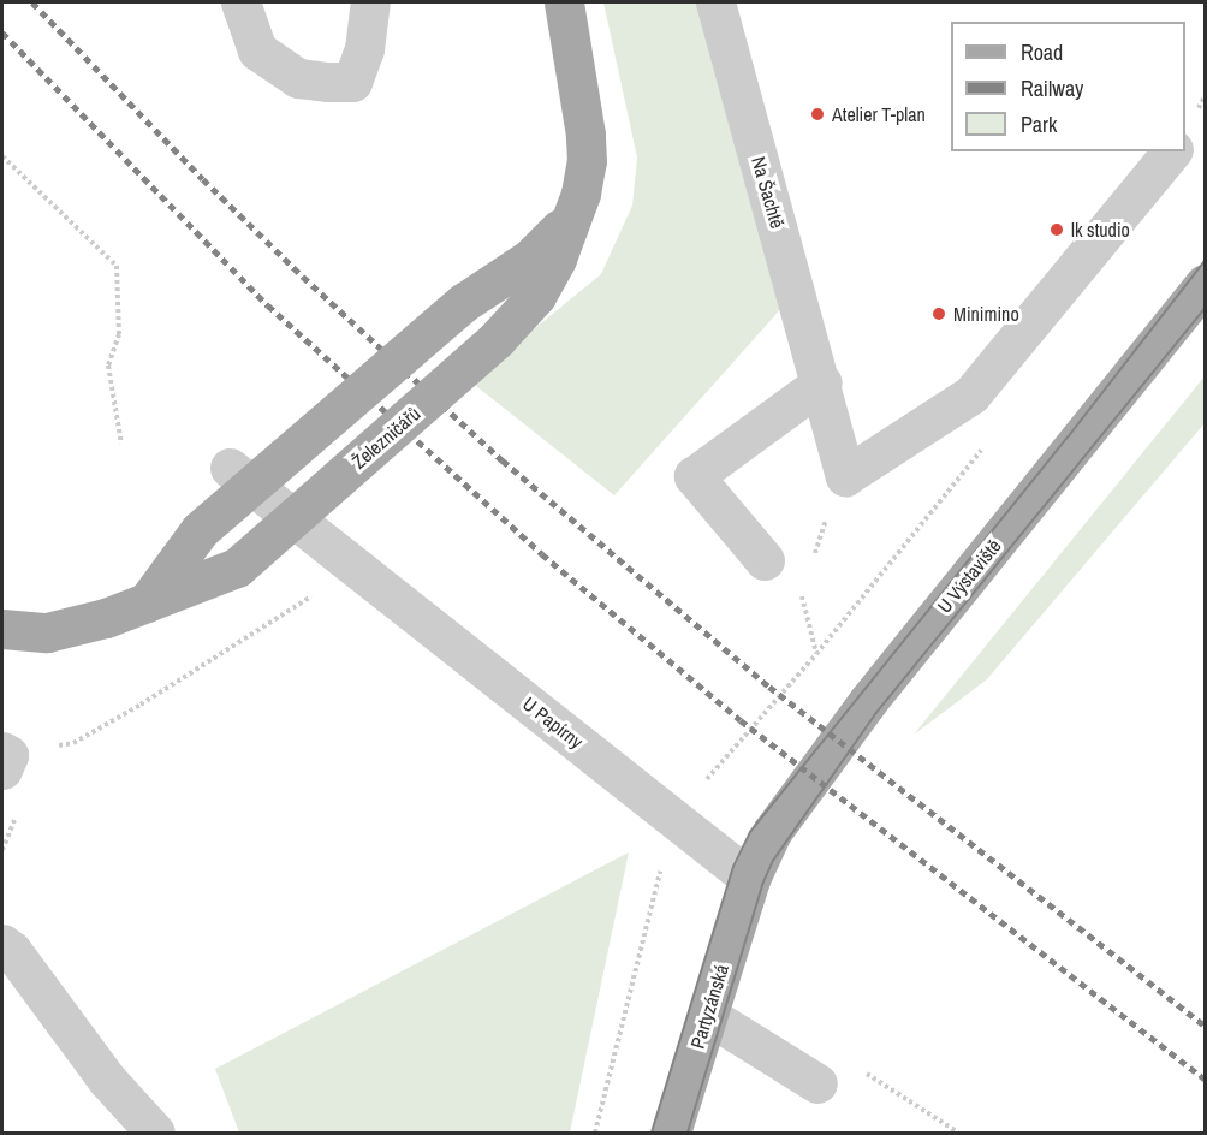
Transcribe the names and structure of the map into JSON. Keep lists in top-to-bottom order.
{
  "streets": {
    "main road": ["Železničářů", "U Výstaviště", "Partyzánská"],
    "street": ["Na Šachtě", "U Papírny"]
  },
  "crossings": [
    ["U Výstaviště", "U Papírny"],
    ["U Výstaviště", "Partyzánská"],
    ["U Papírny", "Partyzánská"]
  ],
  "places": ["Atelier T-plan", "lk studio", "Minimino"],
  "legend": ["Road", "Railway", "Park"]
}
